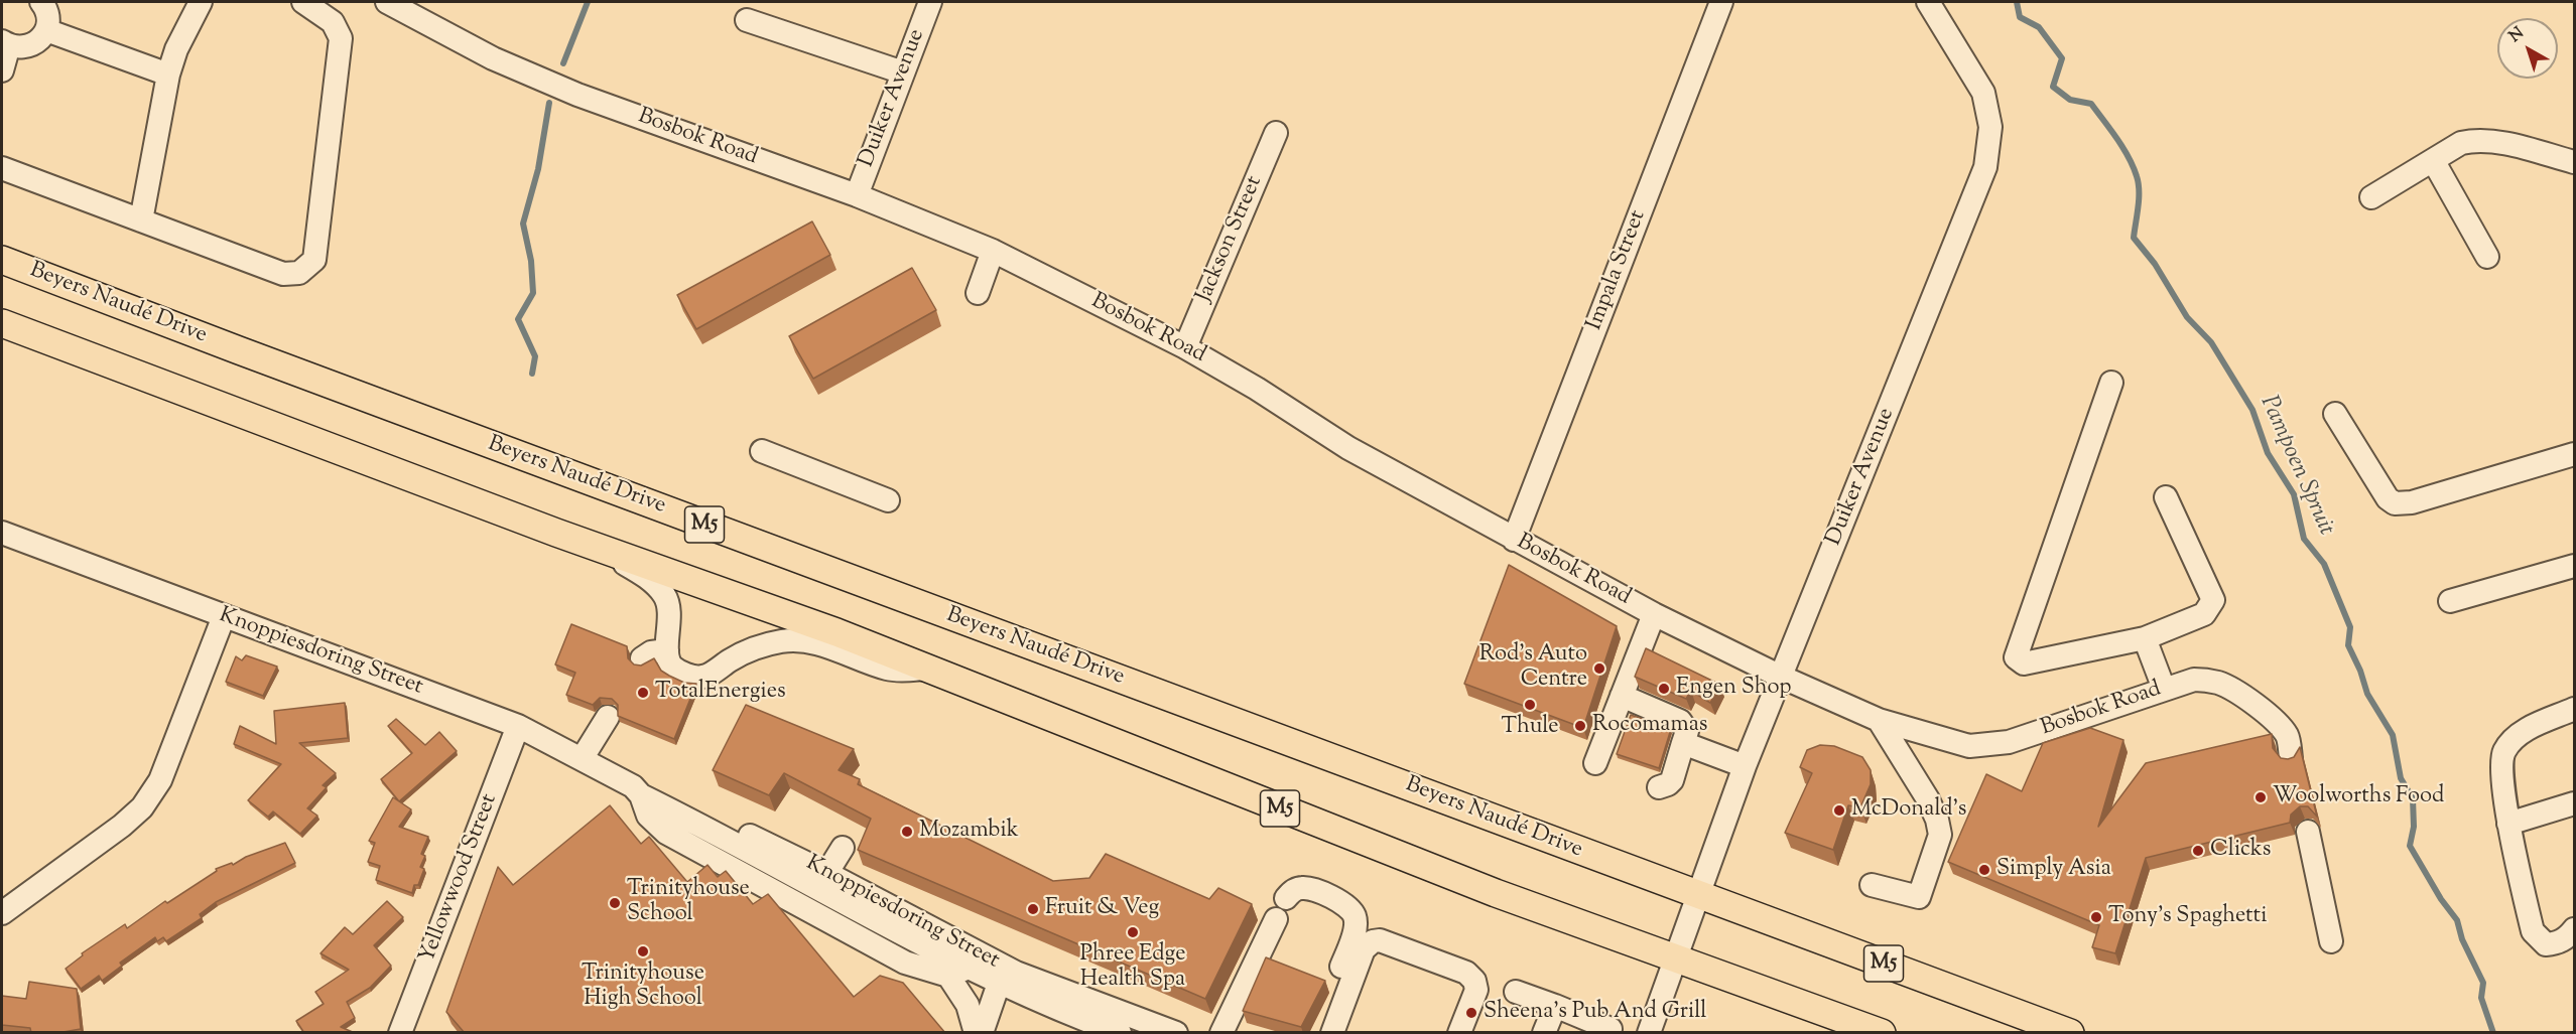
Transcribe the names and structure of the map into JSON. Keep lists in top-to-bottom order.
{
  "streets": {
    "main road": ["Beyers Naudé Drive", "M5"],
    "street": [
      "Duiker Avenue",
      "Bosbok Road",
      "Jackson Street",
      "Impala Street",
      "Knoppiesdoring Street",
      "Yellowwood Street"
    ]
  },
  "crossings": [
    ["Duiker Avenue", "Bosbok Road"],
    ["Duiker Avenue", "Beyers Naudé Drive"],
    ["Duiker Avenue", "M5"],
    ["Bosbok Road", "Jackson Street"],
    ["Bosbok Road", "Impala Street"],
    ["Knoppiesdoring Street", "Yellowwood Street"]
  ],
  "water": ["Pampoen Spruit"],
  "places": [
    "Rod's Auto Centre",
    "Engen Shop",
    "TotalEnergies",
    "Thule",
    "Rocomamas",
    "Woolworths Food",
    "McDonald's",
    "Mozambik",
    "Clicks",
    "Simply Asia",
    "Trinityhouse School",
    "Fruit & Veg",
    "Tony's Spaghetti",
    "Phree Edge Health Spa",
    "Trinityhouse High School",
    "Sheena's Pub And Grill"
  ],
  "north": "top left"
}
